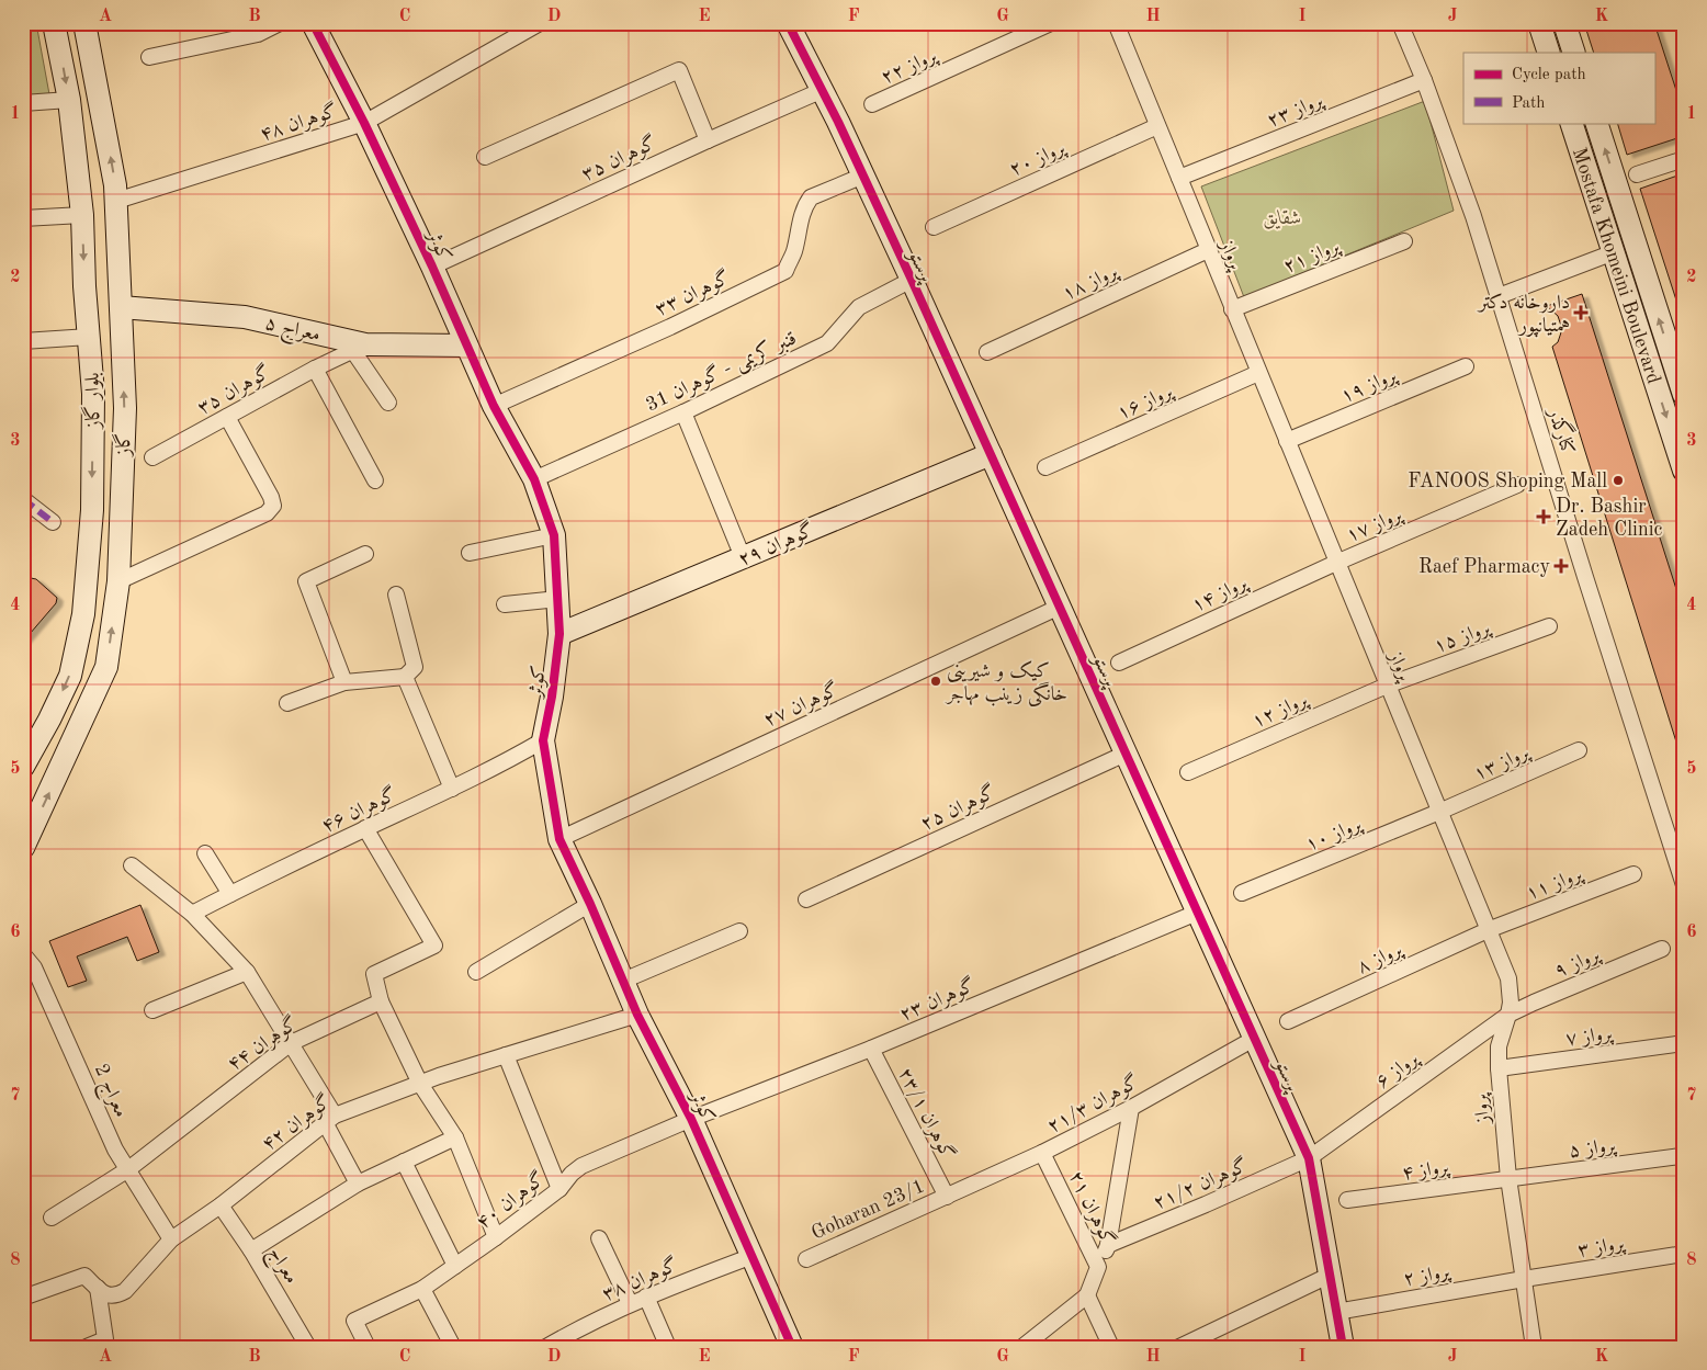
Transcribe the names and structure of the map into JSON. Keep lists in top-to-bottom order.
{
  "streets": {
    "street": [
      "پرواز ۲۲",
      "پرواز ۲۳",
      "گوهران ۴۸",
      "گوهران ۳۵",
      "پرواز ۲۰",
      "کوثر",
      "پرواز",
      "پرواز ۲۱",
      "پرستو",
      "Mostafa Khomeini Boulevard",
      "پرواز ۱۸",
      "گوهران ۳۳",
      "معراج ۵",
      "قنبر کریمی - گوهران 31",
      "پرواز ۱۹",
      "بلوار گاز",
      "پرواز ۱۶",
      "کنارگذر",
      "گاز",
      "پرواز ۱۷",
      "گوهران ۲۹",
      "پرواز ۱۴",
      "پرواز ۱۵",
      "گوهران ۲۷",
      "پرواز ۱۲",
      "پرواز ۱۳",
      "گوهران ۲۵",
      "گوهران ۴۶",
      "پرواز ۱۰",
      "پرواز ۱۱",
      "پرواز ۸",
      "پرواز ۹",
      "گوهران ۲۳",
      "پرواز ۷",
      "گوهران ۴۴",
      "پرواز ۶",
      "معراج 2",
      "گوهران ۲۱/۳",
      "گوهران ۲۳/۱",
      "گوهران ۴۲",
      "پرواز ۵",
      "پرواز ۴",
      "گوهران ۲۱/۲",
      "گوهران ۴۰",
      "گوهران ۲۱",
      "Goharan 23/1",
      "پرواز ۳",
      "معراج",
      "پرواز ۲",
      "گوهران ۳۸"
    ]
  },
  "crossings": [
    ["پرواز ۲۳", "پرواز"],
    ["پرواز ۲۳", "کنارگذر"],
    ["گوهران ۴۸", "کوثر"],
    ["گوهران ۴۸", "گاز"],
    ["گوهران ۳۵", "کوثر"],
    ["گوهران ۳۵", "پرستو"],
    ["گوهران ۳۵", "معراج ۵"],
    ["پرواز ۲۰", "پرواز"],
    ["کوثر", "گوهران ۳۳"],
    ["کوثر", "معراج ۵"],
    ["کوثر", "قنبر کریمی - گوهران 31"],
    ["کوثر", "گوهران ۲۹"],
    ["کوثر", "گوهران ۲۷"],
    ["کوثر", "گوهران ۴۶"],
    ["کوثر", "گوهران ۲۳"],
    ["کوثر", "گوهران ۴۲"],
    ["کوثر", "گوهران ۴۰"],
    ["کوثر", "گوهران ۳۸"],
    ["پرواز", "پرواز ۲۱"],
    ["پرواز", "پرواز ۱۸"],
    ["پرواز", "پرواز ۱۹"],
    ["پرواز", "پرواز ۱۶"],
    ["پرواز", "پرواز ۱۷"],
    ["پرواز", "پرواز ۱۴"],
    ["پرواز", "پرواز ۱۵"],
    ["پرواز", "پرواز ۱۲"],
    ["پرواز", "پرواز ۱۳"],
    ["پرواز", "پرواز ۱۰"],
    ["پرواز", "پرواز ۱۱"],
    ["پرواز", "پرواز ۸"],
    ["پرواز", "پرواز ۹"],
    ["پرواز", "پرواز ۷"],
    ["پرواز", "پرواز ۶"],
    ["پرواز", "پرواز ۵"],
    ["پرواز", "پرواز ۴"],
    ["پرواز", "پرواز ۳"],
    ["پرواز", "پرواز ۲"],
    ["پرستو", "گوهران ۳۳"],
    ["پرستو", "قنبر کریمی - گوهران 31"],
    ["پرستو", "گوهران ۲۹"],
    ["پرستو", "گوهران ۲۷"],
    ["پرستو", "گوهران ۲۵"],
    ["پرستو", "گوهران ۲۳"],
    ["پرستو", "پرواز ۶"],
    ["پرستو", "گوهران ۲۱/۳"],
    ["پرستو", "گوهران ۲۱/۲"],
    ["پرستو", "پرواز ۲"],
    ["معراج ۵", "گاز"],
    ["پرواز ۱۷", "پرواز ۱۴"],
    ["پرواز ۱۵", "پرواز ۱۲"],
    ["پرواز ۱۳", "پرواز ۱۰"],
    ["پرواز ۱۱", "پرواز ۸"],
    ["پرواز ۹", "پرواز ۶"],
    ["گوهران ۲۳", "گوهران ۲۳/۱"],
    ["گوهران ۲۳", "گوهران ۴۰"],
    ["گوهران ۴۴", "معراج 2"],
    ["پرواز ۶", "گوهران ۲۱/۲"],
    ["معراج 2", "گوهران ۴۲"],
    ["گوهران ۲۱/۳", "گوهران ۲۳/۱"],
    ["گوهران ۲۱/۳", "گوهران ۲۱"],
    ["گوهران ۲۱/۳", "Goharan 23/1"],
    ["گوهران ۲۳/۱", "Goharan 23/1"],
    ["گوهران ۴۲", "معراج"],
    ["پرواز ۵", "پرواز ۴"],
    ["پرواز ۳", "پرواز ۲"]
  ],
  "one_way": ["بلوار گاز", "گاز"],
  "parks": ["شقایق"],
  "places": {
    "health": ["داروخانه دکتر همتیانپور", "Dr. Bashir Zadeh Clinic", "Raef Pharmacy"],
    "other": ["FANOOS Shoping Mall", "کیک و شیرینی خانگی زینب مهاجر"]
  },
  "legend": ["Cycle path", "Path"],
  "grid": {
    "columns": [
      "A",
      "B",
      "C",
      "D",
      "E",
      "F",
      "G",
      "H",
      "I",
      "J",
      "K"
    ],
    "rows": [
      "1",
      "2",
      "3",
      "4",
      "5",
      "6",
      "7",
      "8"
    ]
  }
}
